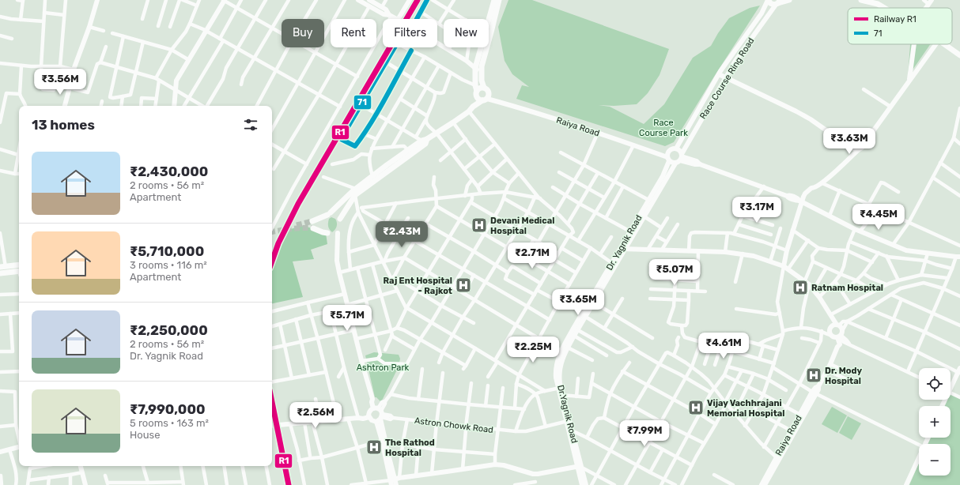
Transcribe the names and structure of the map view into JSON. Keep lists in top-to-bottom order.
{
  "streets": {
    "street": [
      "Race Course Ring Road",
      "Raiya Road",
      "Dr. Yagnik Road",
      "Dr.Yagnik Road",
      "Astron Chowk Road"
    ]
  },
  "crossings": [
    ["Race Course Ring Road", "Raiya Road"],
    ["Race Course Ring Road", "Dr. Yagnik Road"],
    ["Race Course Ring Road", "Dr.Yagnik Road"],
    ["Raiya Road", "Dr. Yagnik Road"],
    ["Raiya Road", "Dr.Yagnik Road"],
    ["Dr. Yagnik Road", "Dr.Yagnik Road"],
    ["Dr. Yagnik Road", "Astron Chowk Road"]
  ],
  "parks": ["Race Course Park", "Ashtron Park"],
  "places": {
    "hospital": [
      "Devani Medical Hospital",
      "Raj Ent Hospital - Rajkot",
      "Ratnam Hospital",
      "Dr. Mody Hospital",
      "Vijay Vachhrajani Memorial Hospital",
      "The Rathod Hospital"
    ]
  },
  "lines": ["rail line R1", "transit line 71"],
  "legend": ["Railway R1", "71"],
  "page": {
    "chip": [
      "Buy",
      "Rent",
      "Filters",
      "New"
    ],
    "price": [
      "₹3.56M",
      "₹3.63M",
      "₹3.17M",
      "₹4.45M",
      "₹2.43M",
      "₹2.71M",
      "₹5.07M",
      "₹3.65M",
      "₹5.71M",
      "₹4.61M",
      "₹2.25M",
      "₹2.56M",
      "₹7.99M"
    ],
    "heading": "13 homes",
    "list": [
      {
        "name": "₹2,430,000",
        "note": "2 rooms · 56 m² · Apartment"
      },
      {
        "name": "₹5,710,000",
        "note": "3 rooms · 116 m² · Apartment"
      },
      {
        "name": "₹2,250,000",
        "note": "2 rooms · 56 m² · Dr. Yagnik Road"
      },
      {
        "name": "₹7,990,000",
        "note": "5 rooms · 163 m² · House"
      }
    ],
    "map_buttons": ["+", "−"]
  }
}
